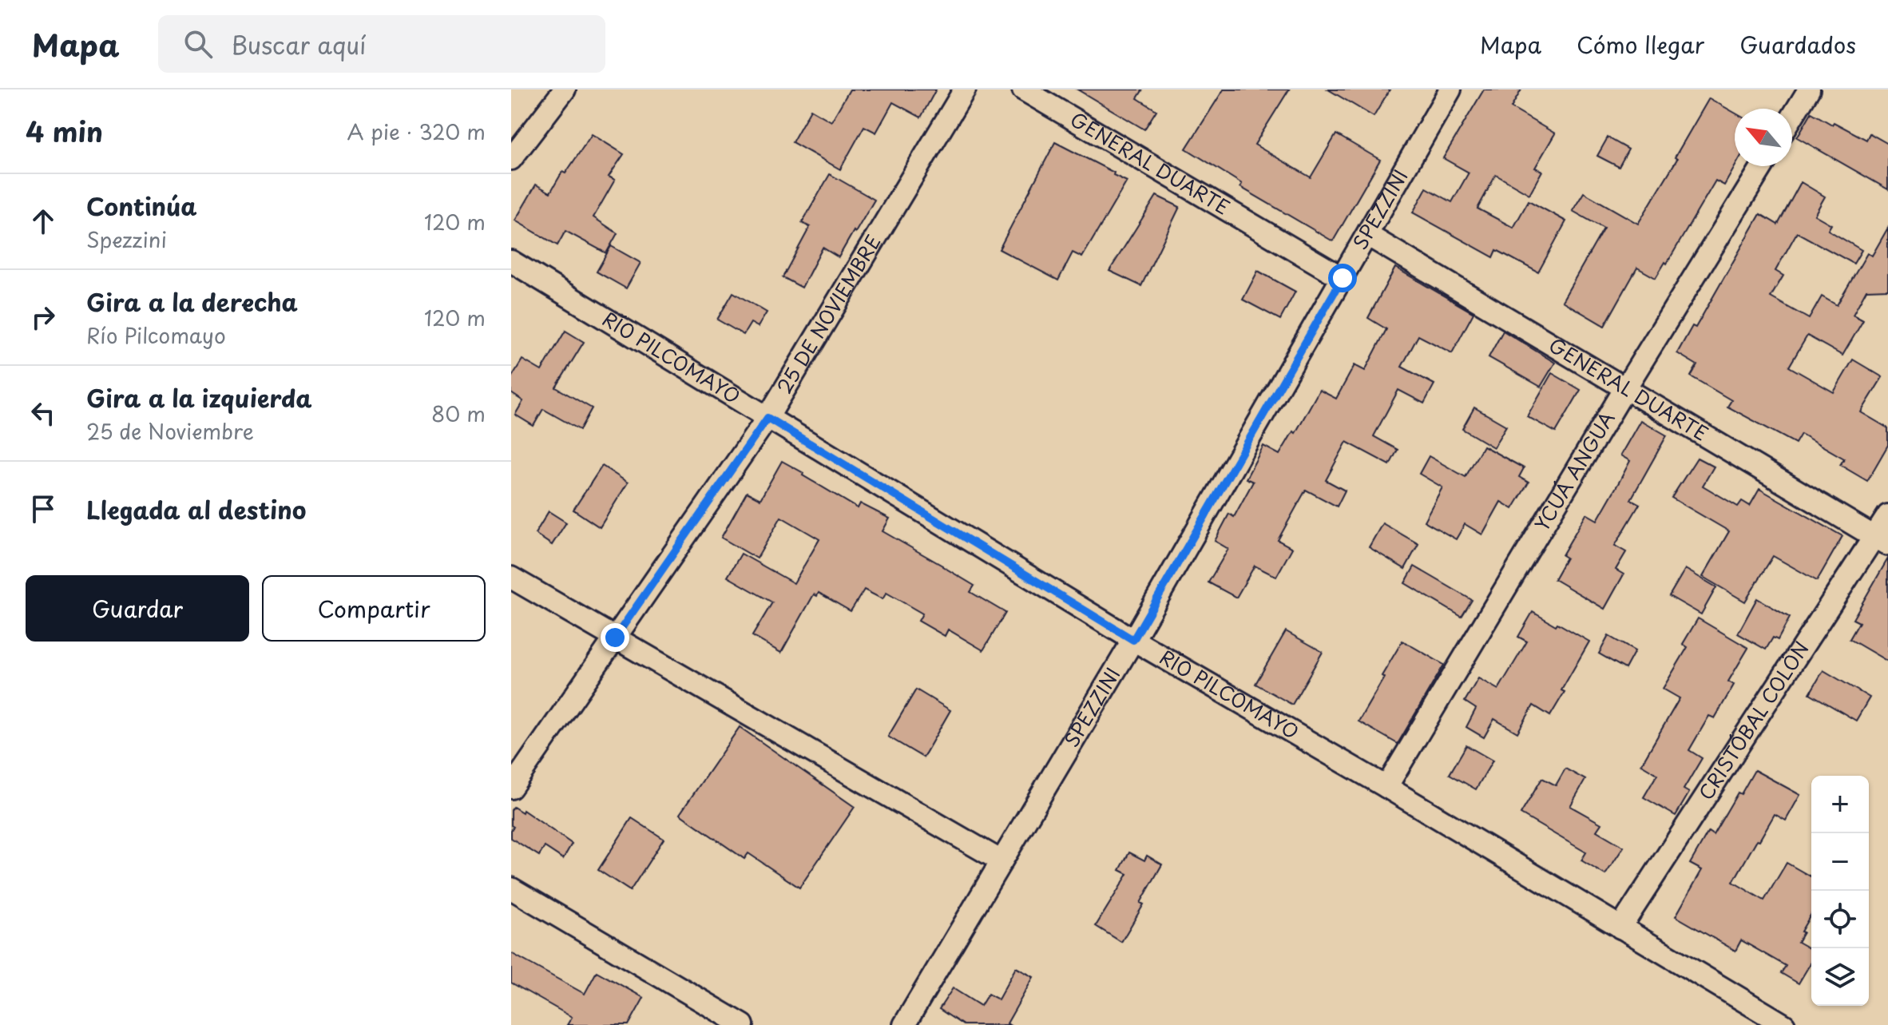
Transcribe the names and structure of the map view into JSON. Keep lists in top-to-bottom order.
{
  "streets": {
    "street": [
      "GENERAL DUARTE",
      "SPEZZINI",
      "25 DE NOVIEMBRE",
      "RÍO PILCOMAYO",
      "YCUÁ ANGUA",
      "CRISTÓBAL COLÓN"
    ]
  },
  "crossings": [
    ["GENERAL DUARTE", "SPEZZINI"],
    ["GENERAL DUARTE", "YCUÁ ANGUA"],
    ["GENERAL DUARTE", "CRISTÓBAL COLÓN"],
    ["SPEZZINI", "RÍO PILCOMAYO"],
    ["25 DE NOVIEMBRE", "RÍO PILCOMAYO"],
    ["RÍO PILCOMAYO", "YCUÁ ANGUA"],
    ["RÍO PILCOMAYO", "CRISTÓBAL COLÓN"]
  ],
  "north": "top left",
  "page": {
    "header": "Mapa",
    "search": "Buscar aquí",
    "nav": ["Mapa", "Cómo llegar", "Guardados"],
    "heading": ["4 min", "A pie · 320 m"],
    "list": [
      ["Continúa", "Spezzini", "120 m"],
      ["Gira a la derecha", "Río Pilcomayo", "120 m"],
      ["Gira a la izquierda", "25 de Noviembre", "80 m"],
      "Llegada al destino"
    ],
    "buttons": ["Guardar", "Compartir"],
    "map_buttons": ["+", "−"]
  }
}
